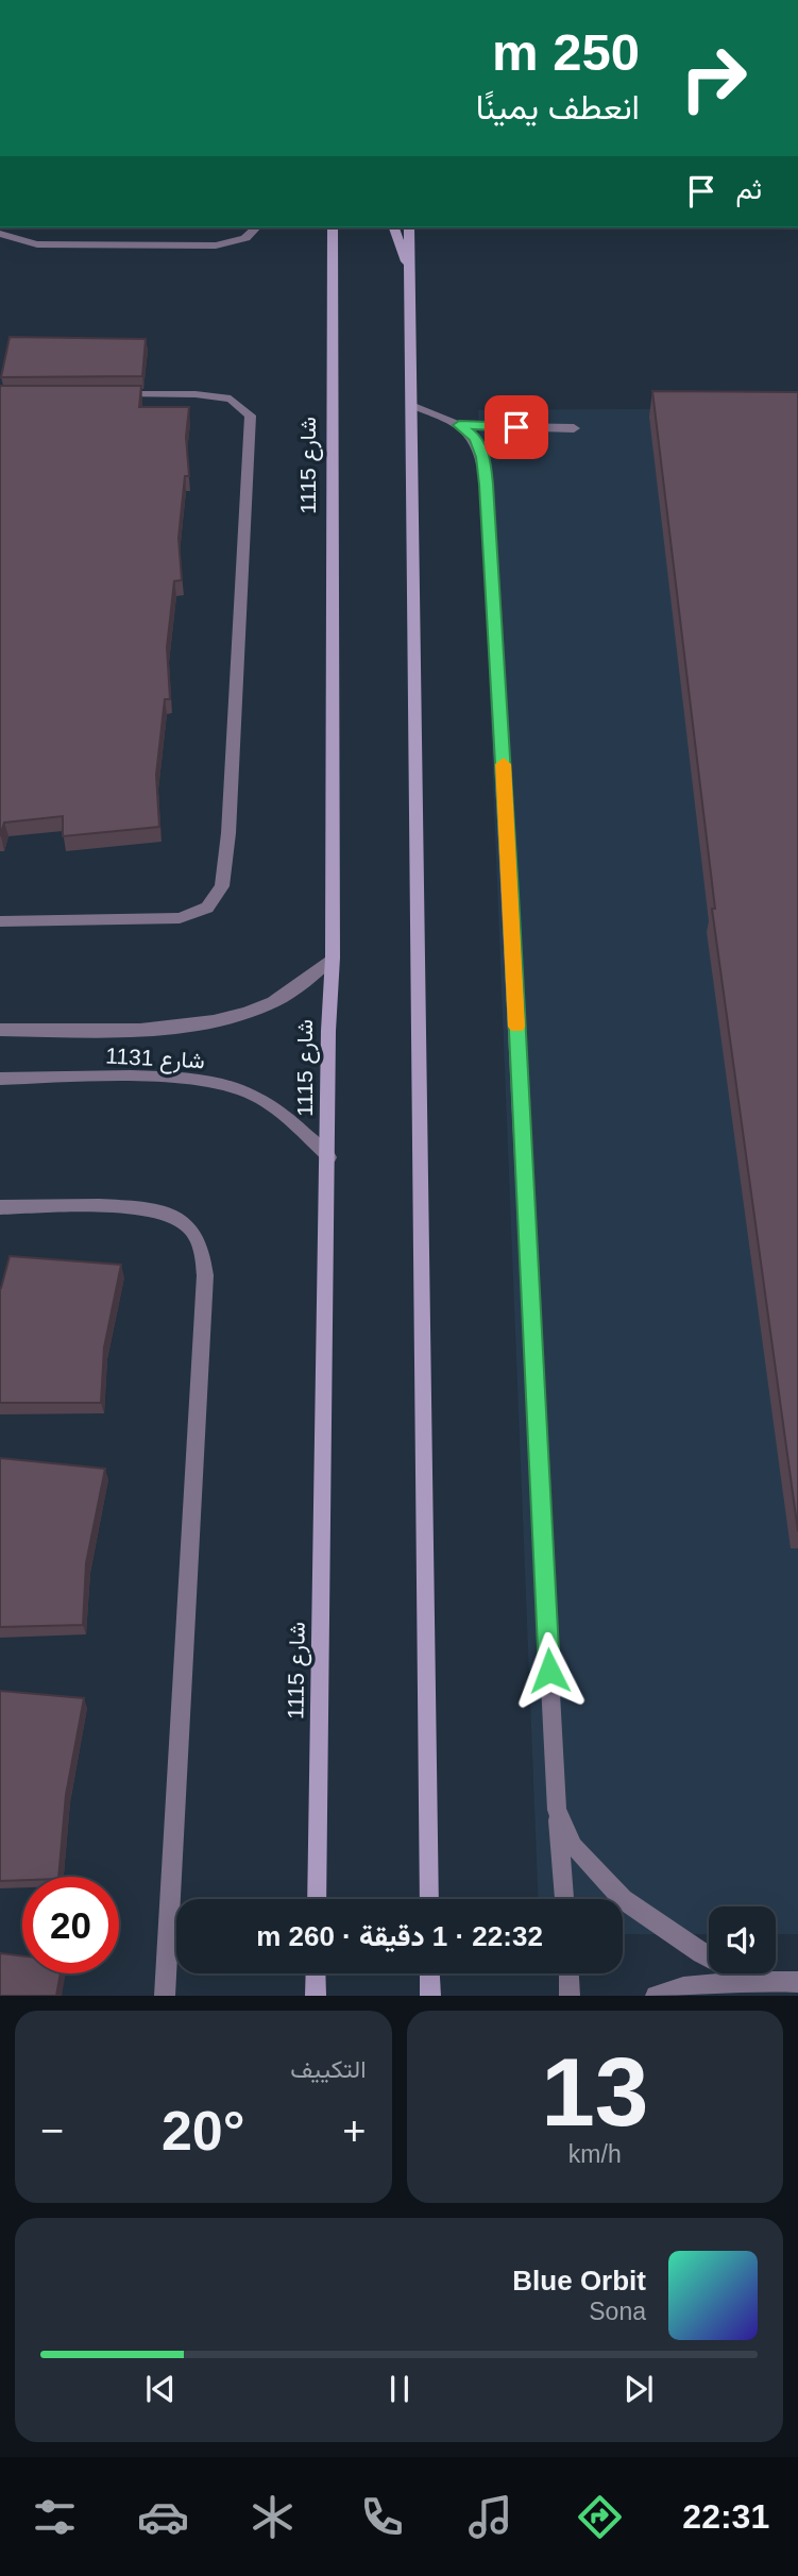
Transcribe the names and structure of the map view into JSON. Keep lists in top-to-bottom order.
{
  "streets": {
    "street": ["شارع 1115", "شارع 1131"]
  },
  "crossings": [
    ["شارع 1115", "شارع 1131"]
  ],
  "page": {
    "turn": ["250 m", "انعطف يمينًا"],
    "then": "ثم",
    "limit": "20",
    "trip": "22:32 · 1 دقيقة · 260 m",
    "tile": [
      ["13", "km/h"],
      "التكييف"
    ],
    "heat": ["−", "20°", "+"],
    "song": ["Blue Orbit", "Sona"],
    "tabs": "22:31"
  }
}
